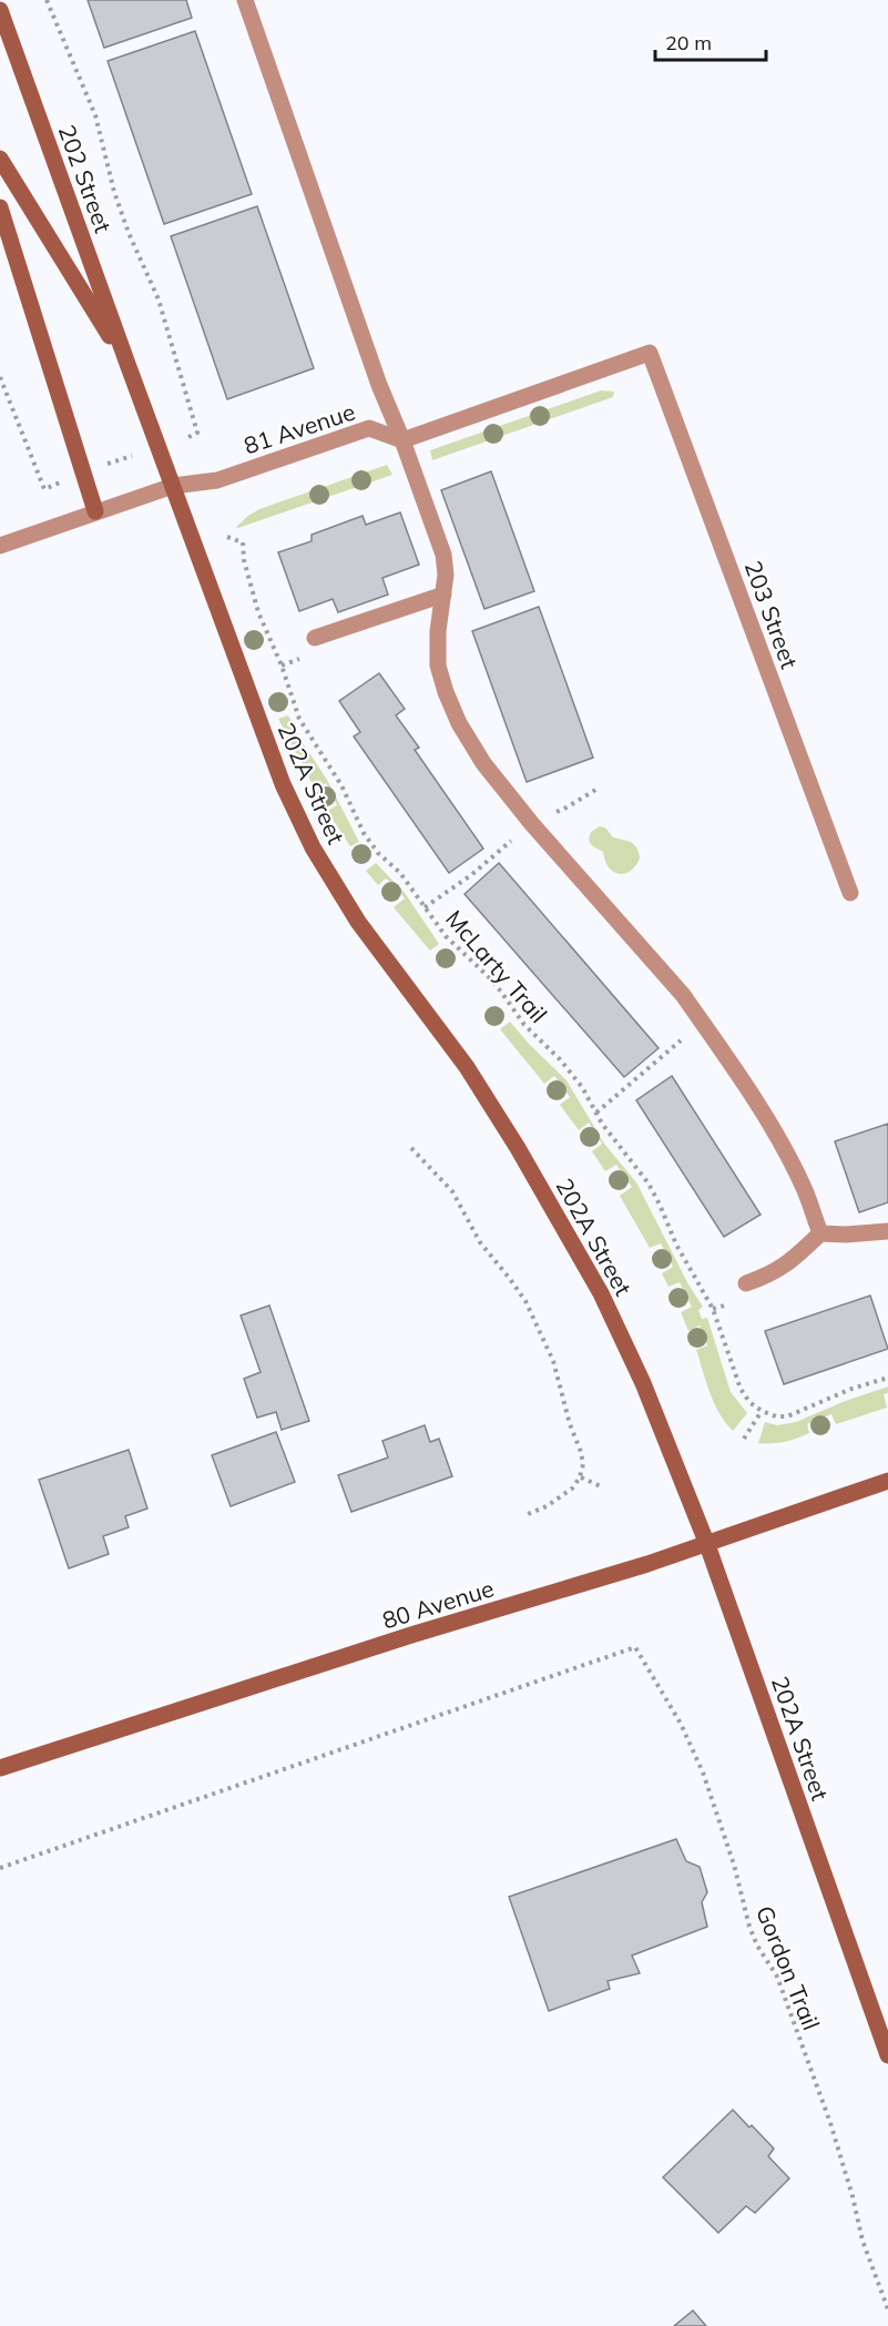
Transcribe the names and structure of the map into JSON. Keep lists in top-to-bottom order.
{
  "streets": {
    "main road": ["202 Street", "202A Street", "80 Avenue"],
    "street": ["81 Avenue", "203 Street"],
    "path": ["McLarty Trail", "Gordon Trail"]
  },
  "crossings": [
    ["202 Street", "81 Avenue"],
    ["202 Street", "202A Street"],
    ["81 Avenue", "203 Street"],
    ["81 Avenue", "202A Street"],
    ["202A Street", "80 Avenue"]
  ],
  "scale_bar": "20 m"
}
